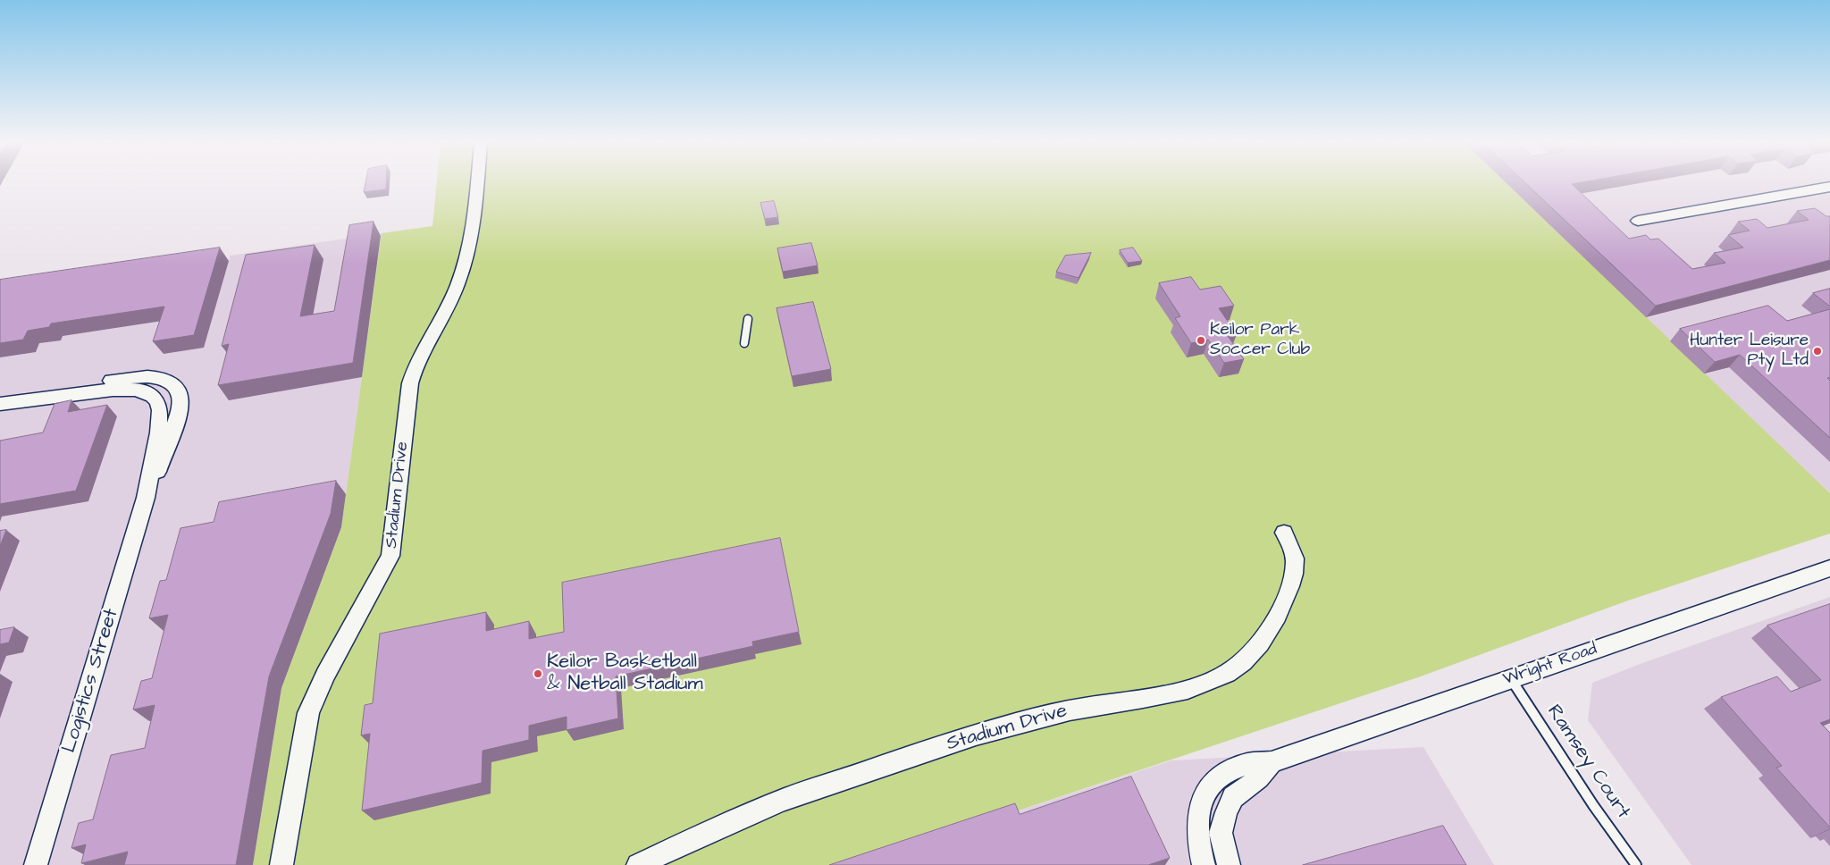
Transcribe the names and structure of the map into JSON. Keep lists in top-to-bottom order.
{
  "streets": {
    "street": ["Stadium Drive", "Wright Road", "Logistics Street"],
    "lane": ["Ramsey Court"]
  },
  "crossings": [
    ["Wright Road", "Ramsey Court"]
  ],
  "places": ["Keilor Park Soccer Club", "Hunter Leisure Pty Ltd", "Keilor Basketball & Netball Stadium"]
}
